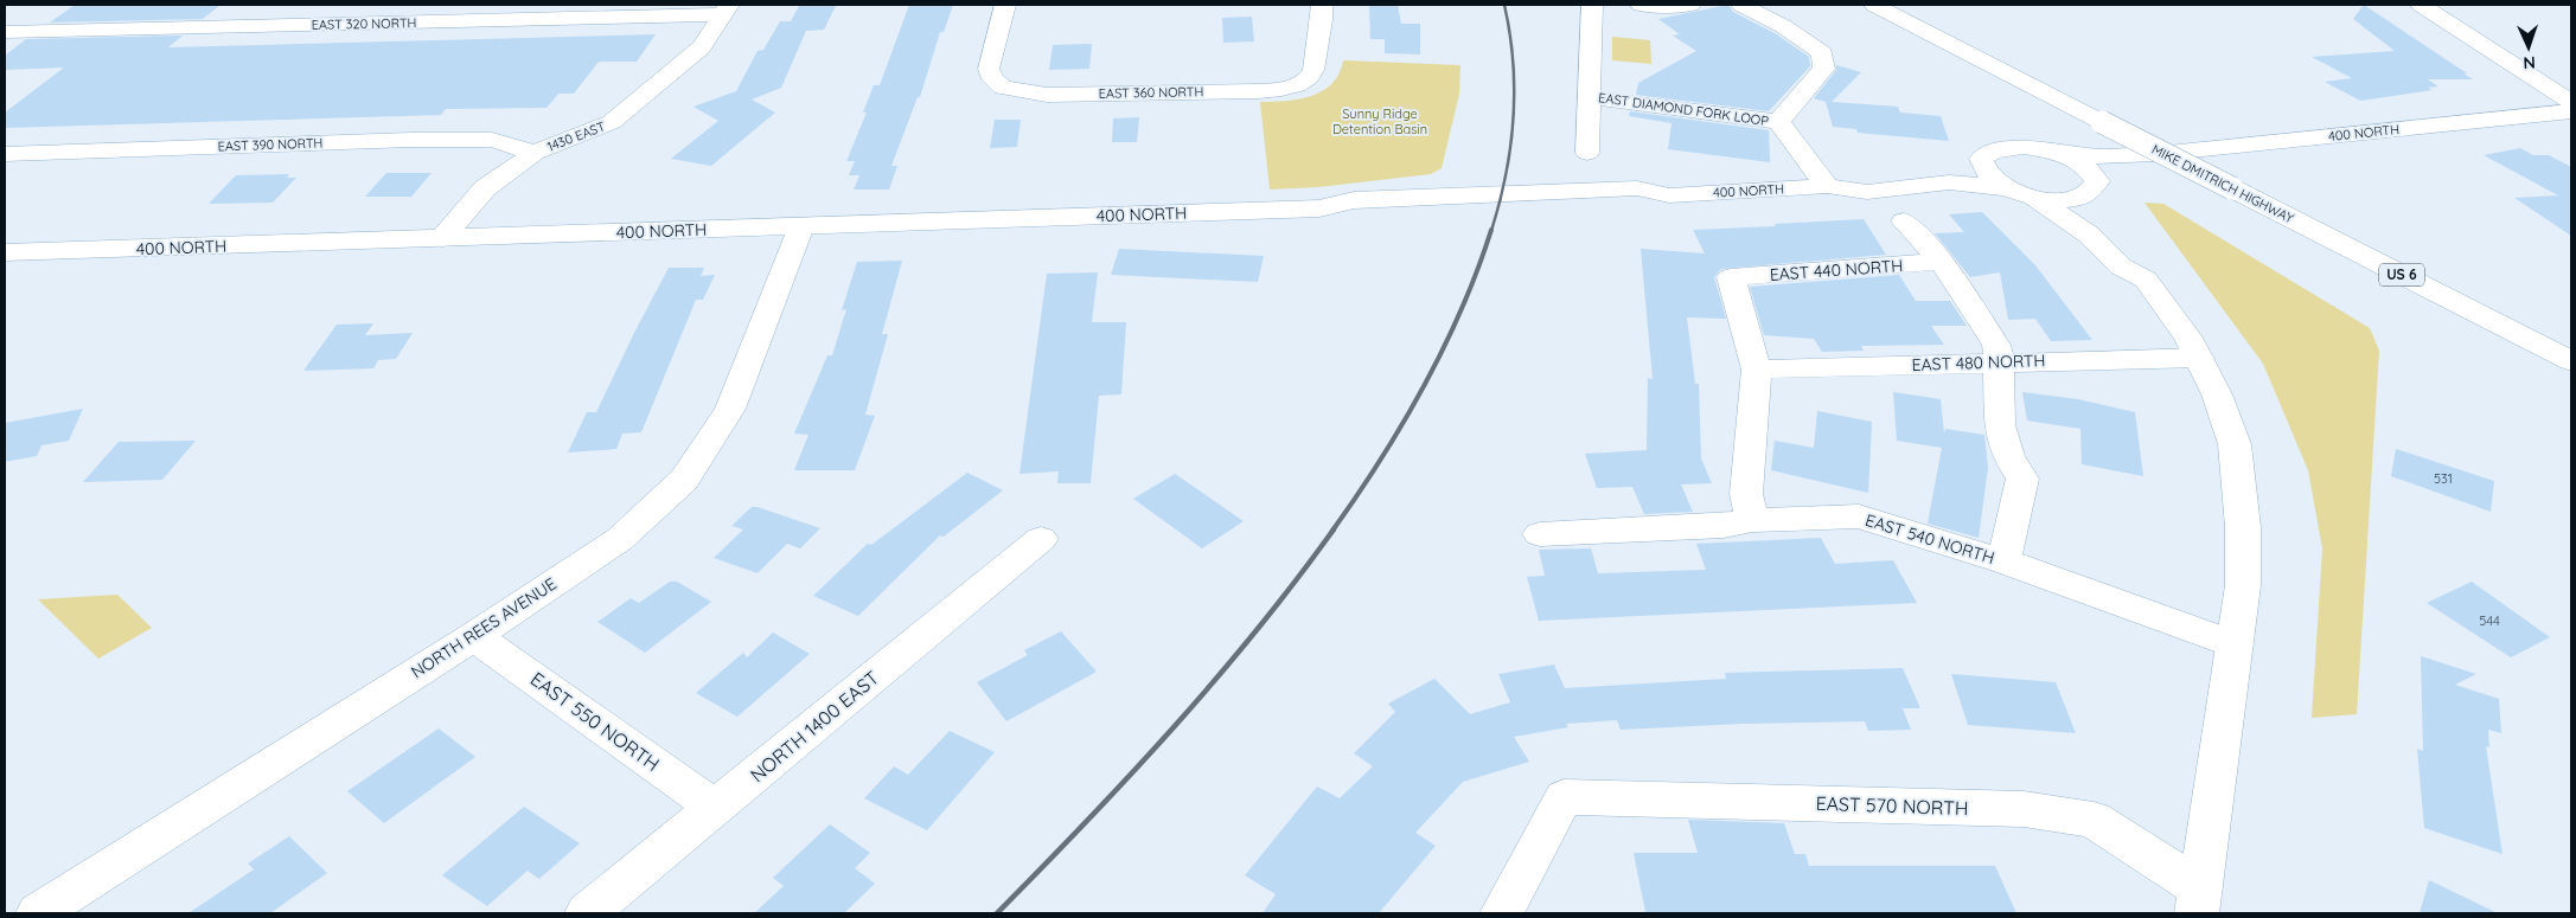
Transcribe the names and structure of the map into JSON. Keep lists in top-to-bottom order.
{
  "streets": {
    "main road": [
      "EAST 320 NORTH",
      "EAST 360 NORTH",
      "EAST DIAMOND FORK LOOP",
      "400 NORTH",
      "1430 EAST",
      "EAST 390 NORTH",
      "MIKE DMITRICH HIGHWAY",
      "EAST 440 NORTH",
      "US 6",
      "EAST 480 NORTH",
      "EAST 540 NORTH",
      "NORTH REES AVENUE",
      "EAST 550 NORTH",
      "NORTH 1400 EAST",
      "EAST 570 NORTH"
    ]
  },
  "crossings": [
    ["EAST 320 NORTH", "1430 EAST"],
    ["400 NORTH", "1430 EAST"],
    ["400 NORTH", "NORTH REES AVENUE"],
    ["1430 EAST", "EAST 390 NORTH"],
    ["EAST 440 NORTH", "EAST 480 NORTH"],
    ["NORTH REES AVENUE", "EAST 550 NORTH"],
    ["EAST 550 NORTH", "NORTH 1400 EAST"]
  ],
  "parks": ["Sunny Ridge Detention Basin"],
  "house_numbers": ["531", "544"],
  "north": "bottom"
}
